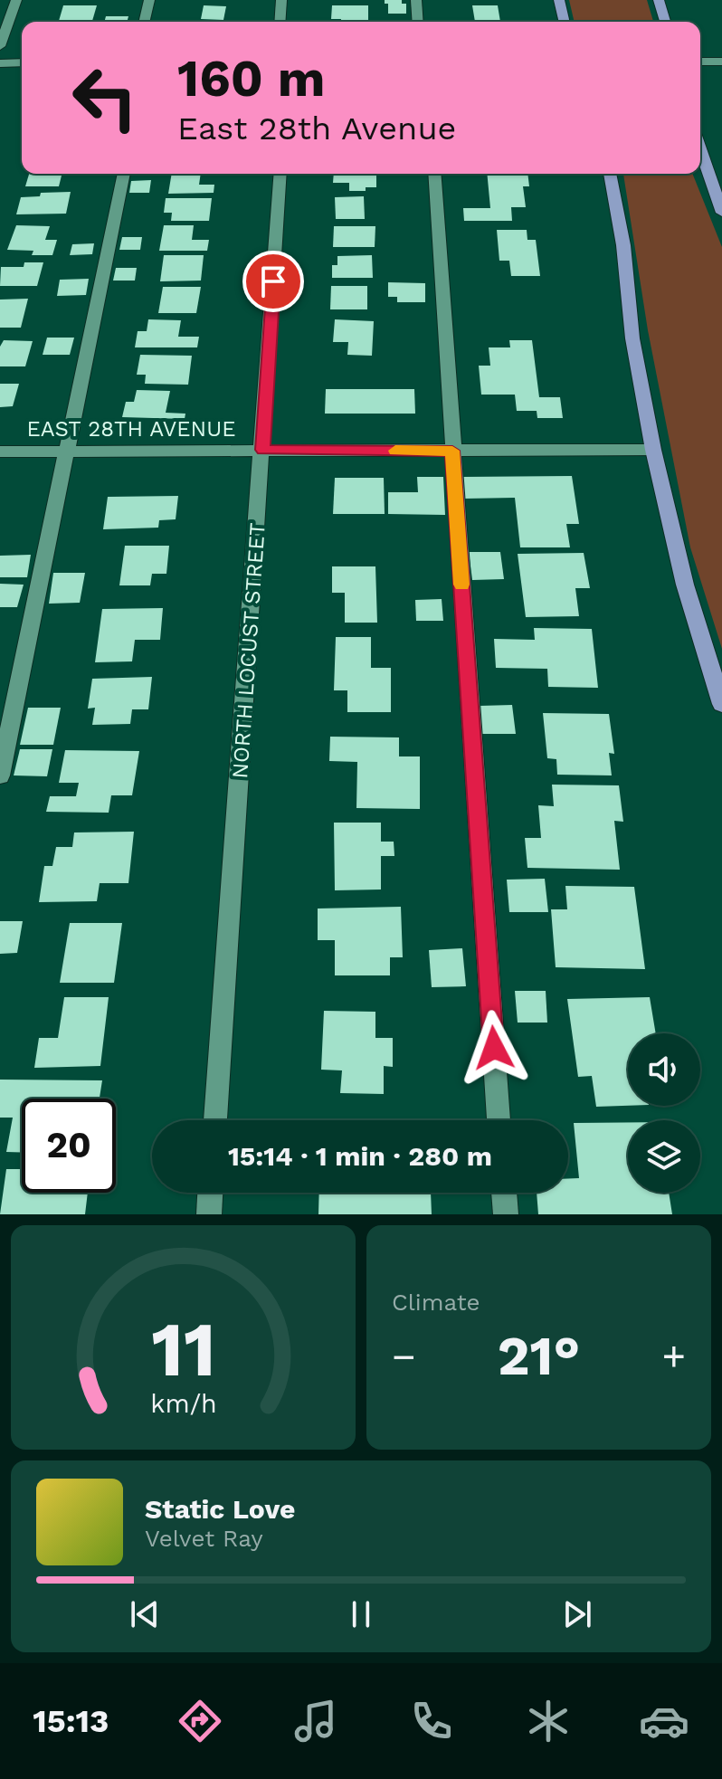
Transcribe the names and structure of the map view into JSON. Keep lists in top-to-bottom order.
{
  "streets": {
    "street": ["EAST 28TH AVENUE", "NORTH LOCUST STREET"]
  },
  "crossings": [
    ["EAST 28TH AVENUE", "NORTH LOCUST STREET"]
  ],
  "page": {
    "turn": ["160 m", "East 28th Avenue"],
    "limit": "20",
    "trip": "15:14 · 1 min · 280 m",
    "tile": "Climate",
    "heat": ["−", "21°", "+"],
    "song": ["Static Love", "Velvet Ray"],
    "tabs": "15:13",
    "gauge": ["11", "km/h"]
  }
}
